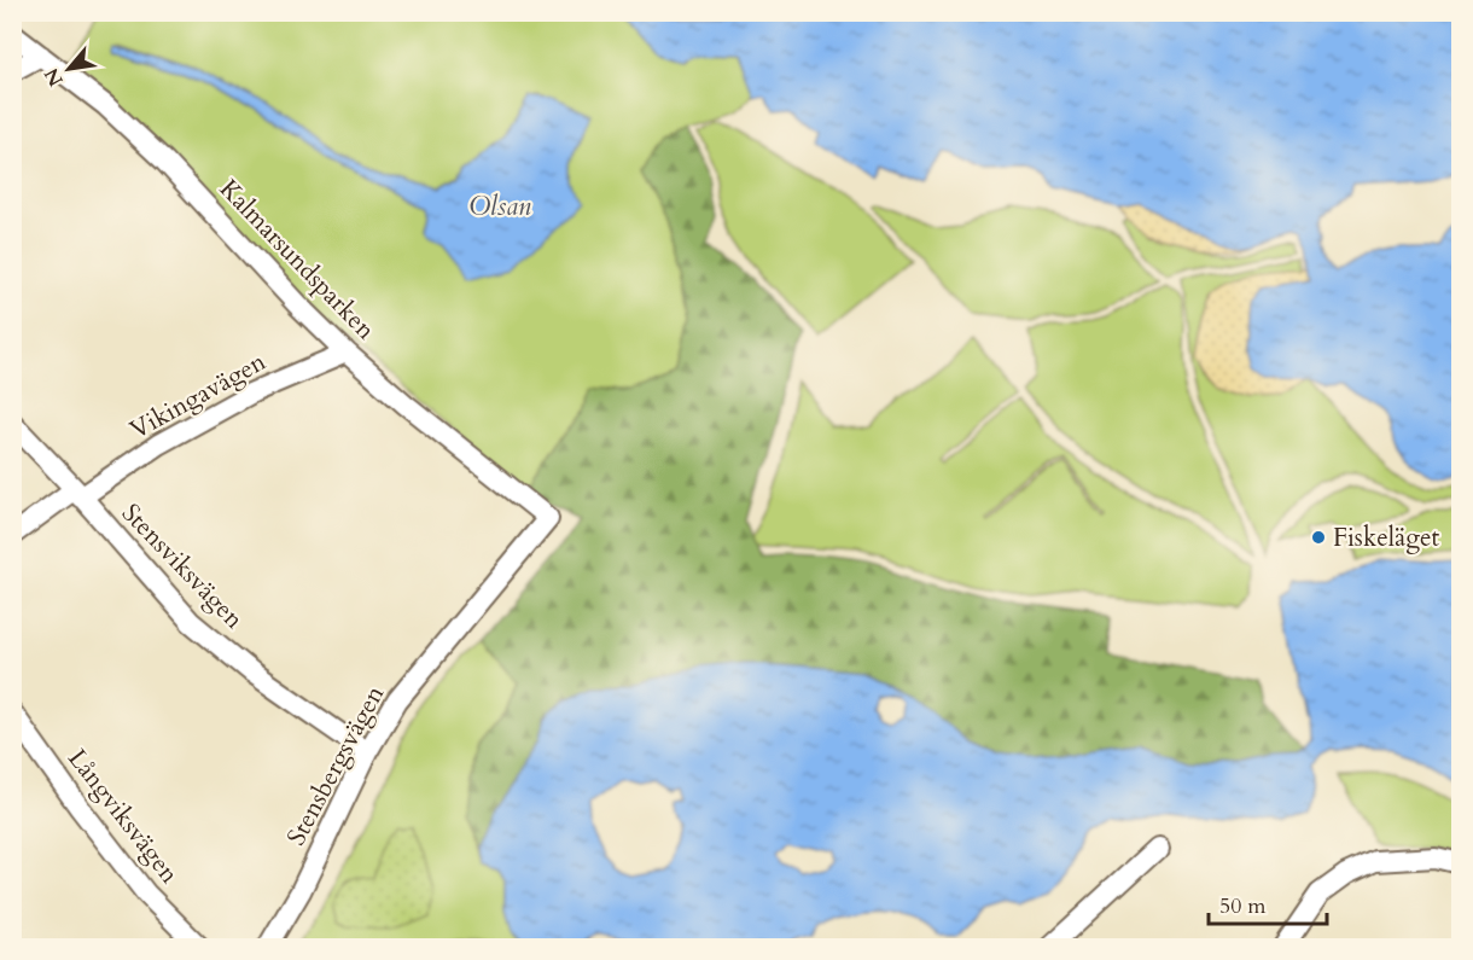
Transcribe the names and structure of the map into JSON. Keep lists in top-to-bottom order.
{
  "streets": {
    "street": [
      "Kalmarsundsparken",
      "Vikingavägen",
      "Stensviksvägen",
      "Stensbergsvägen",
      "Långviksvägen"
    ]
  },
  "crossings": [
    ["Kalmarsundsparken", "Vikingavägen"],
    ["Kalmarsundsparken", "Stensbergsvägen"],
    ["Vikingavägen", "Stensviksvägen"],
    ["Stensviksvägen", "Stensbergsvägen"]
  ],
  "water": ["Olsan"],
  "places": ["Fiskeläget"],
  "scale_bar": "50 m",
  "north": "bottom left"
}
